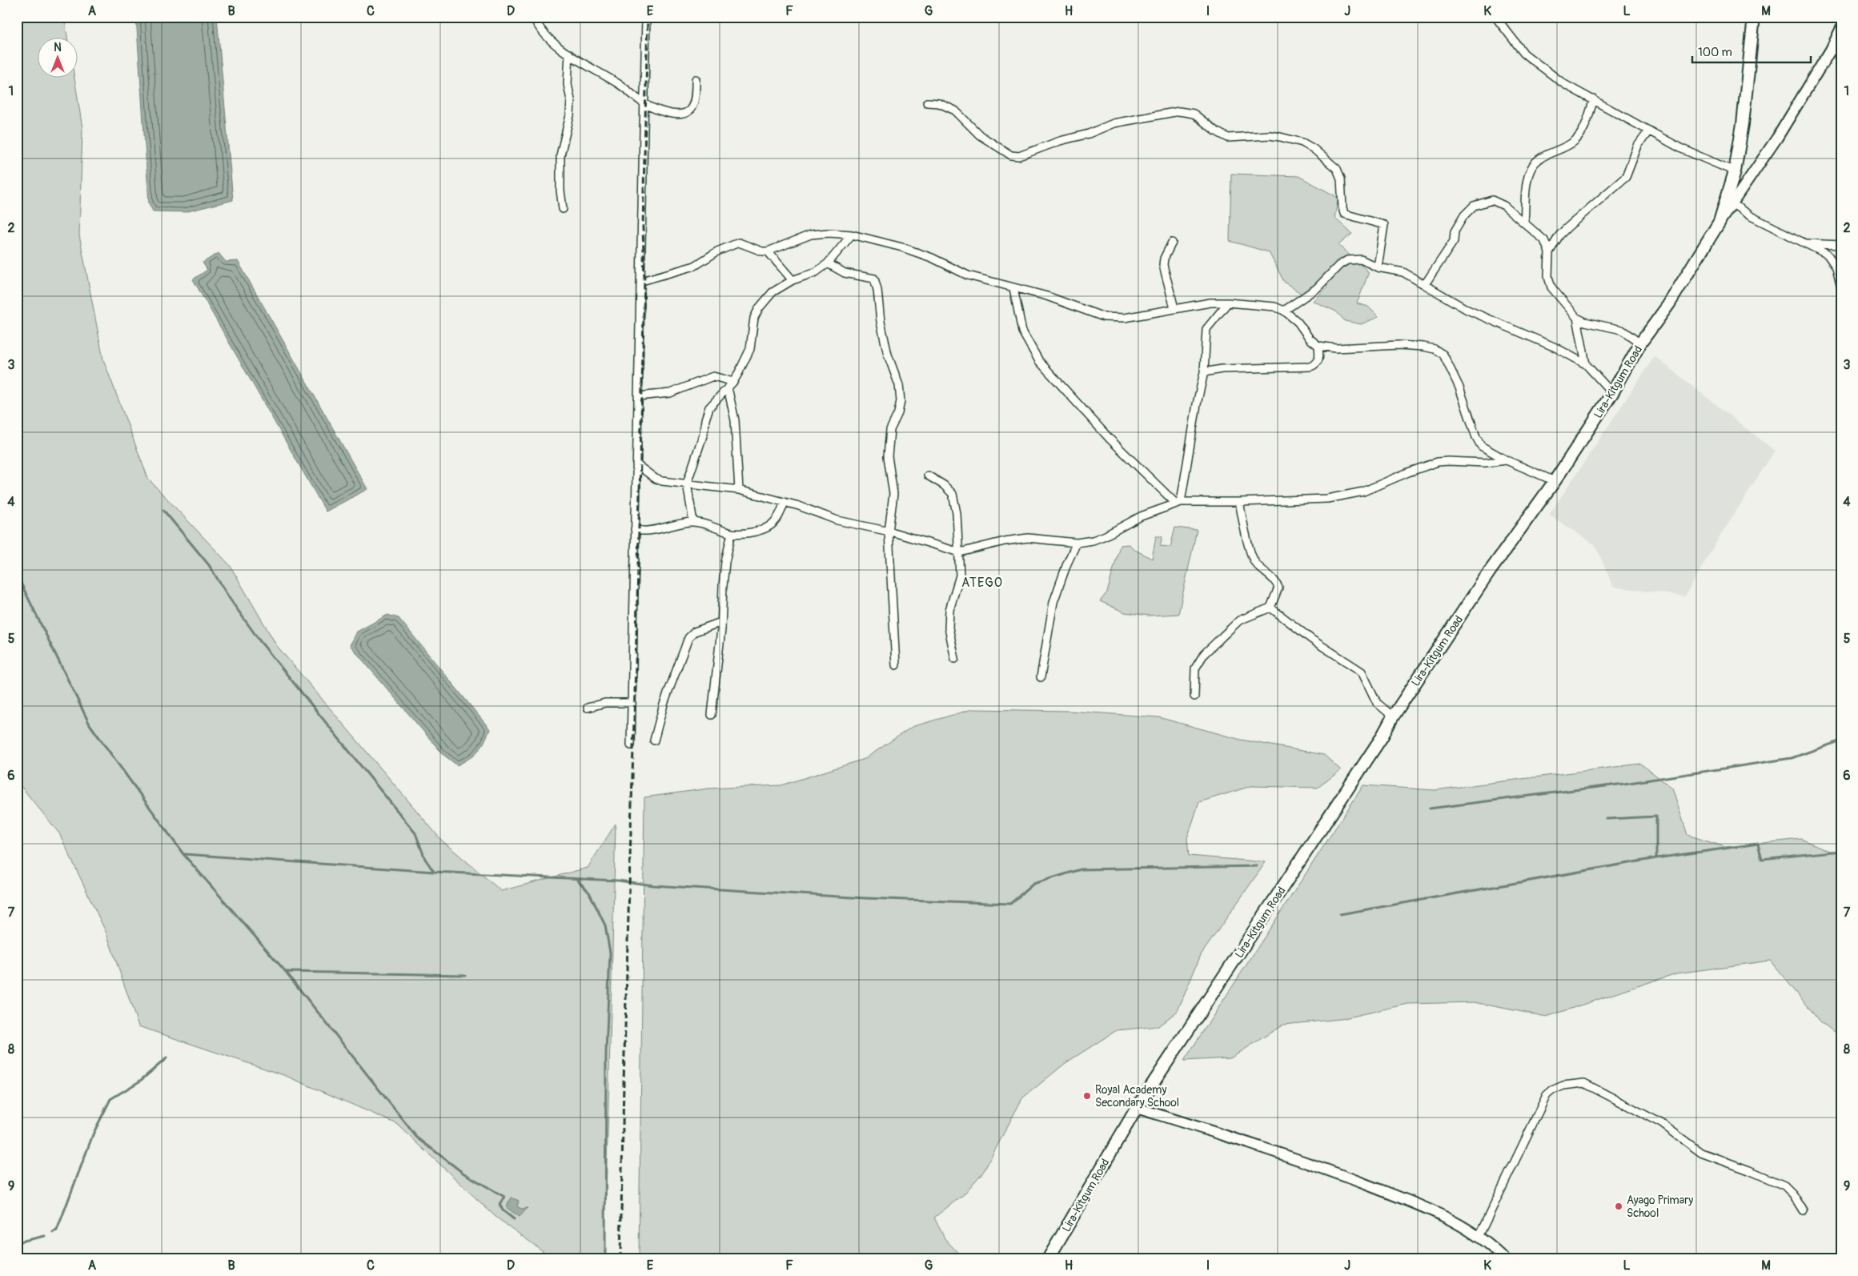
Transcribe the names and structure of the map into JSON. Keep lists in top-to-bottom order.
{
  "streets": {
    "main road": ["Lira-Kitgum Road"]
  },
  "districts": ["ATEGO"],
  "places": ["Royal Academy Secondary School", "Ayago Primary School"],
  "scale_bar": "100 m",
  "north": "top",
  "grid": {
    "columns": [
      "A",
      "B",
      "C",
      "D",
      "E",
      "F",
      "G",
      "H",
      "I",
      "J",
      "K",
      "L",
      "M"
    ],
    "rows": [
      "1",
      "2",
      "3",
      "4",
      "5",
      "6",
      "7",
      "8",
      "9"
    ]
  }
}
